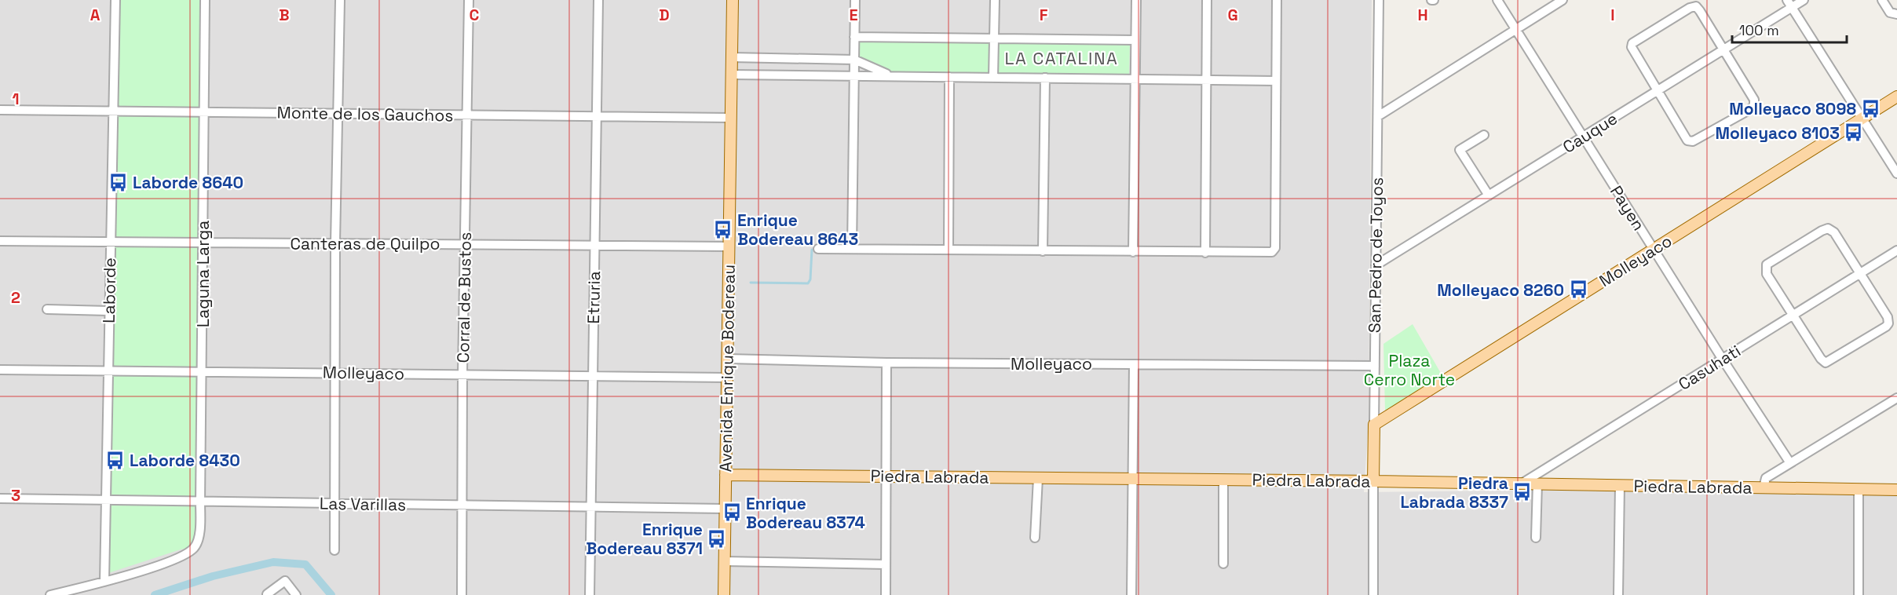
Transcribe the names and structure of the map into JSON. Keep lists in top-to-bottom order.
{
  "streets": {
    "main road": [
      "San Pedro de Toyos",
      "Molleyaco",
      "Avenida Enrique Bodereau",
      "Piedra Labrada"
    ],
    "street": [
      "Monte de los Gauchos",
      "Cauque",
      "Payen",
      "Canteras de Quilpo",
      "Laguna Larga",
      "Laborde",
      "Corral de Bustos",
      "Etruria",
      "Casuhati",
      "Las Varillas"
    ]
  },
  "crossings": [
    ["Monte de los Gauchos", "Laguna Larga"],
    ["Monte de los Gauchos", "Laborde"],
    ["Monte de los Gauchos", "Corral de Bustos"],
    ["Monte de los Gauchos", "Etruria"],
    ["Monte de los Gauchos", "Avenida Enrique Bodereau"],
    ["Cauque", "Payen"],
    ["Cauque", "San Pedro de Toyos"],
    ["Payen", "Molleyaco"],
    ["Payen", "Casuhati"],
    ["Canteras de Quilpo", "Laguna Larga"],
    ["Canteras de Quilpo", "Laborde"],
    ["Canteras de Quilpo", "Corral de Bustos"],
    ["Canteras de Quilpo", "Etruria"],
    ["Canteras de Quilpo", "Avenida Enrique Bodereau"],
    ["San Pedro de Toyos", "Molleyaco"],
    ["San Pedro de Toyos", "Piedra Labrada"],
    ["Molleyaco", "Laguna Larga"],
    ["Molleyaco", "Laborde"],
    ["Molleyaco", "Corral de Bustos"],
    ["Molleyaco", "Etruria"],
    ["Molleyaco", "Avenida Enrique Bodereau"],
    ["Laguna Larga", "Laborde"],
    ["Laguna Larga", "Las Varillas"],
    ["Laborde", "Las Varillas"],
    ["Corral de Bustos", "Las Varillas"],
    ["Etruria", "Las Varillas"],
    ["Casuhati", "Piedra Labrada"],
    ["Avenida Enrique Bodereau", "Piedra Labrada"],
    ["Avenida Enrique Bodereau", "Las Varillas"]
  ],
  "districts": ["LA CATALINA"],
  "parks": ["Plaza Cerro Norte"],
  "places": {
    "bus stop": [
      "Molleyaco 8098",
      "Molleyaco 8103",
      "Laborde 8640",
      "Enrique Bodereau 8643",
      "Molleyaco 8260",
      "Laborde 8430",
      "Piedra Labrada 8337",
      "Enrique Bodereau 8374",
      "Enrique Bodereau 8371"
    ]
  },
  "scale_bar": "100 m",
  "grid": {
    "columns": [
      "A",
      "B",
      "C",
      "D",
      "E",
      "F",
      "G",
      "H",
      "I"
    ],
    "rows": ["1", "2", "3"]
  }
}
